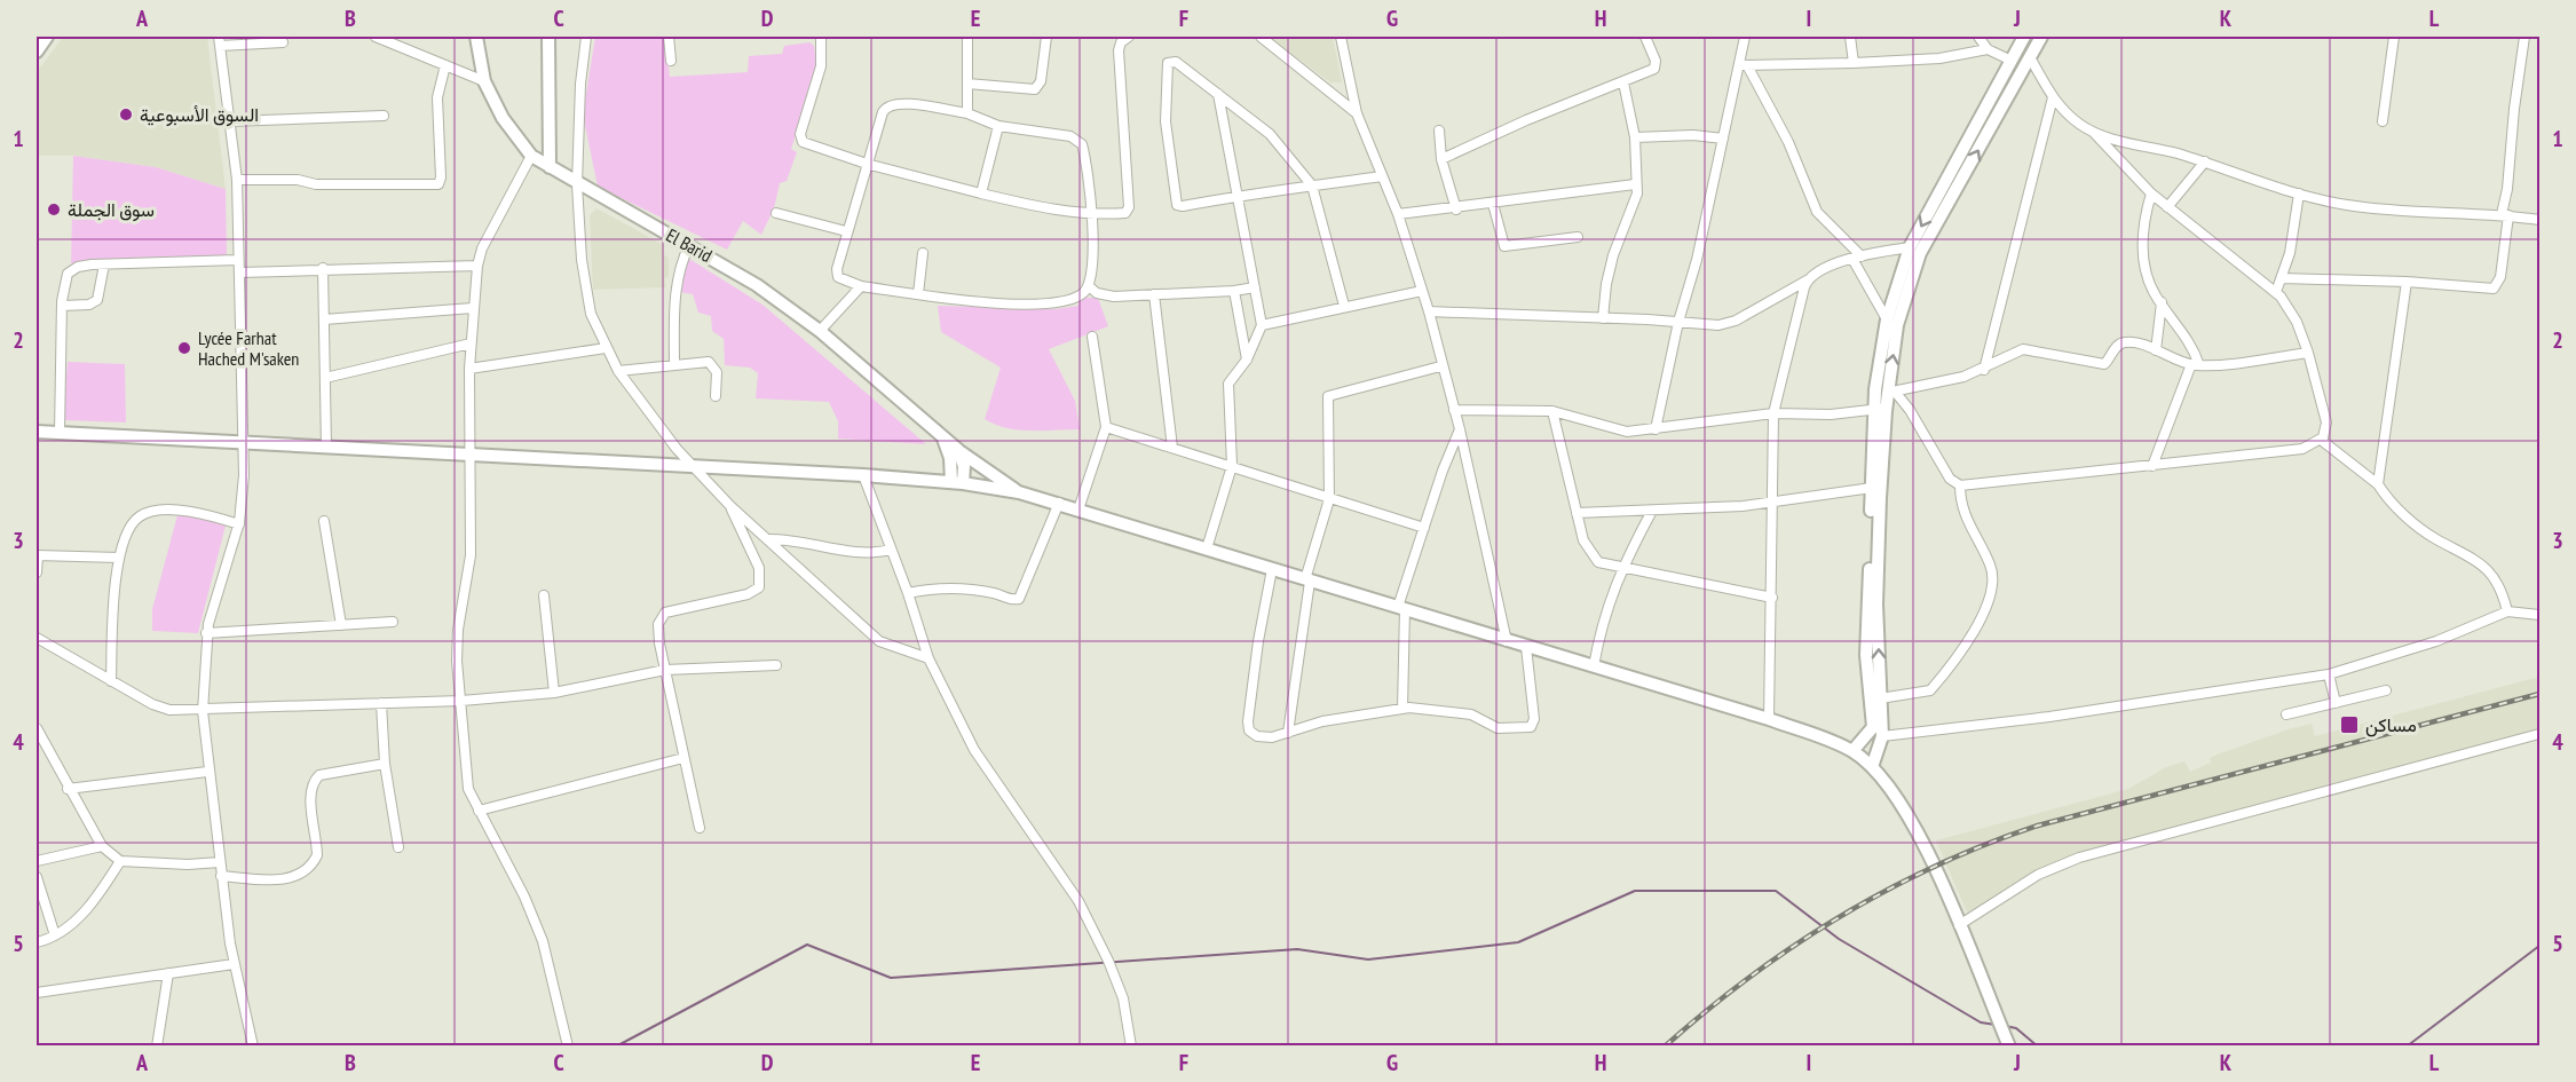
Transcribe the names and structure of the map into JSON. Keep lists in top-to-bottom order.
{
  "streets": {
    "street": ["El Barid"]
  },
  "places": {
    "other": ["السوق اﻷسبوعية", "سوق الجملة", "Lycée Farhat Hached M'saken"],
    "transit": ["مساكن"]
  },
  "grid": {
    "columns": [
      "A",
      "B",
      "C",
      "D",
      "E",
      "F",
      "G",
      "H",
      "I",
      "J",
      "K",
      "L"
    ],
    "rows": [
      "1",
      "2",
      "3",
      "4",
      "5"
    ]
  }
}
